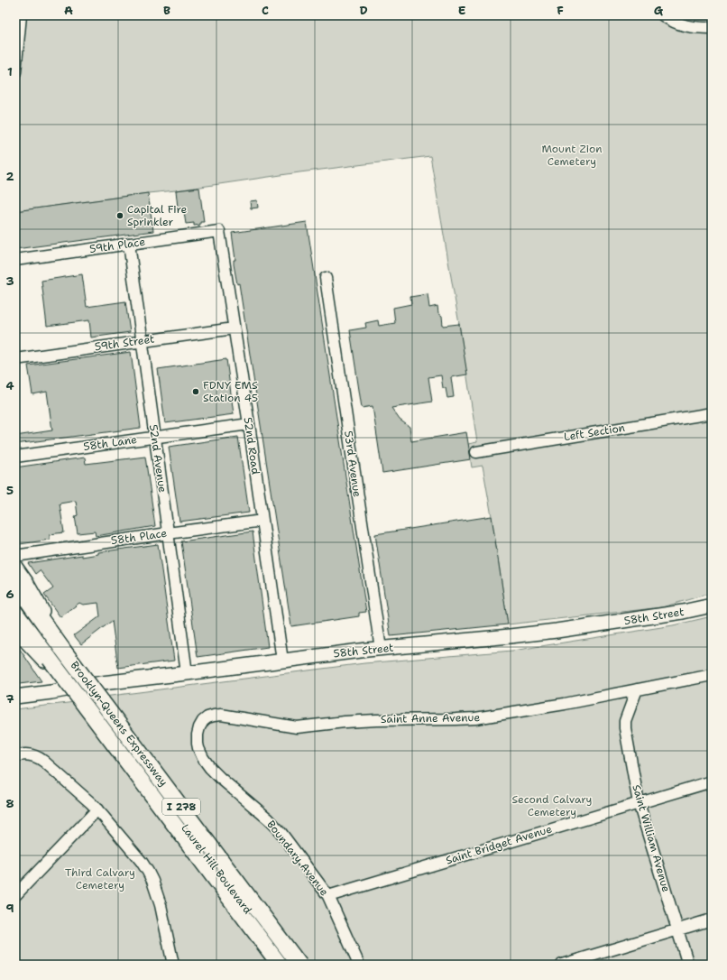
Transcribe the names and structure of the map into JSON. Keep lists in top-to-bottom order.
{
  "streets": {
    "highway": ["Brooklyn-Queens Expressway", "I 278"],
    "main road": ["58th Street", "Laurel Hill Boulevard"],
    "street": [
      "59th Place",
      "59th Street",
      "Left Section",
      "58th Lane",
      "52nd Road",
      "52nd Avenue",
      "53rd Avenue",
      "58th Place",
      "Saint Anne Avenue",
      "Saint William Avenue",
      "Saint Bridget Avenue",
      "Boundary Avenue"
    ]
  },
  "crossings": [
    ["59th Place", "52nd Road"],
    ["59th Place", "52nd Avenue"],
    ["59th Street", "52nd Road"],
    ["59th Street", "52nd Avenue"],
    ["58th Lane", "52nd Road"],
    ["58th Lane", "52nd Avenue"],
    ["52nd Road", "58th Place"],
    ["52nd Road", "58th Street"],
    ["52nd Avenue", "58th Place"],
    ["52nd Avenue", "58th Street"],
    ["53rd Avenue", "58th Street"],
    ["58th Street", "Laurel Hill Boulevard"],
    ["Saint Anne Avenue", "Saint William Avenue"],
    ["Saint Anne Avenue", "Boundary Avenue"],
    ["Saint William Avenue", "Saint Bridget Avenue"],
    ["Saint Bridget Avenue", "Boundary Avenue"]
  ],
  "parks": ["Mount Zion Cemetery", "Second Calvary Cemetery", "Third Calvary Cemetery"],
  "places": ["Capital Fire Sprinkler", "FDNY EMS Station 45"],
  "grid": {
    "columns": [
      "A",
      "B",
      "C",
      "D",
      "E",
      "F",
      "G"
    ],
    "rows": [
      "1",
      "2",
      "3",
      "4",
      "5",
      "6",
      "7",
      "8",
      "9"
    ]
  }
}
